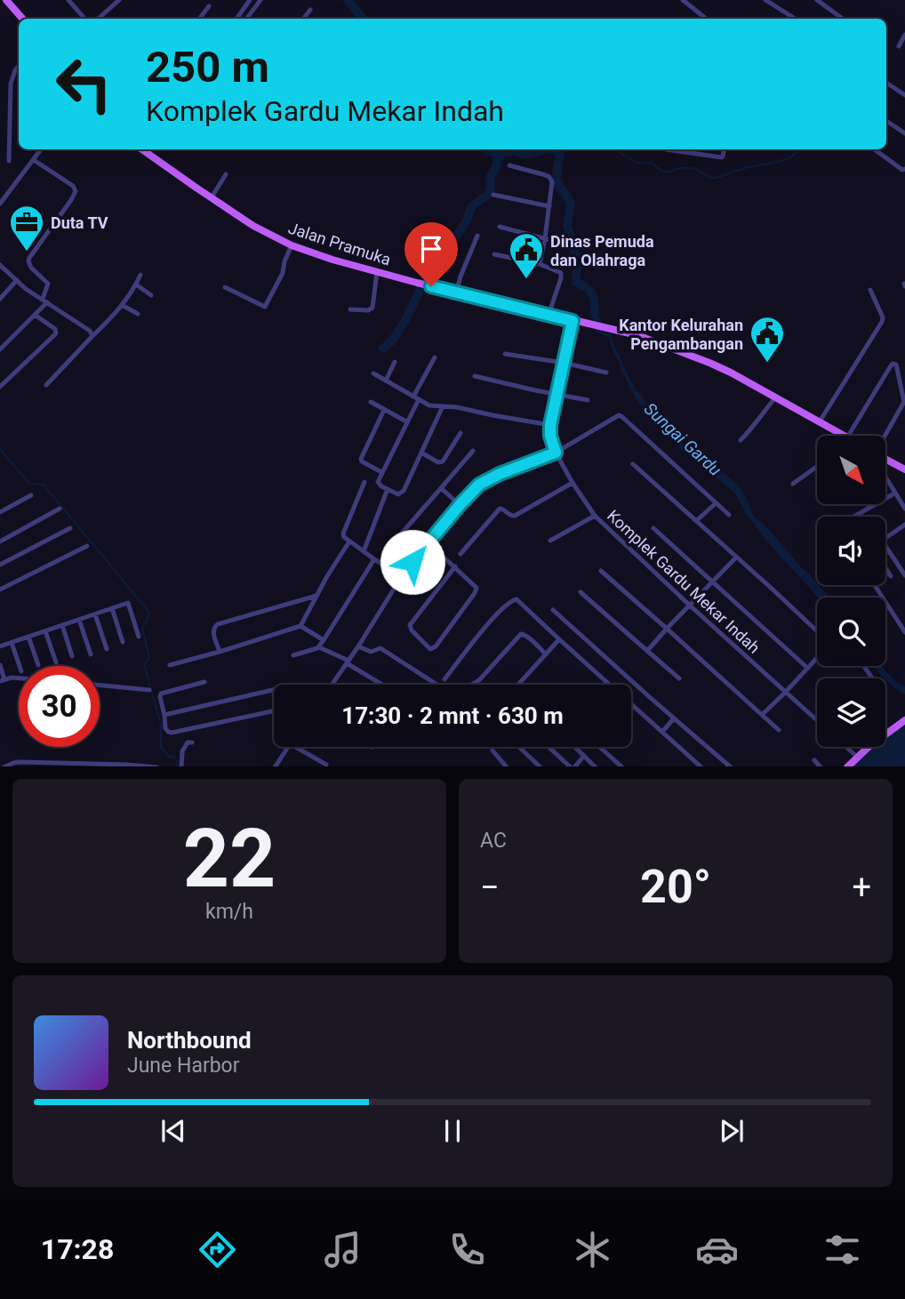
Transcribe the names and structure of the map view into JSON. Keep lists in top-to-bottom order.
{
  "streets": {
    "main road": ["Jalan Pramuka"],
    "street": ["Komplek Gardu Mekar Indah"]
  },
  "crossings": [
    ["Jalan Pramuka", "Komplek Gardu Mekar Indah"]
  ],
  "water": ["Sungai Gardu"],
  "places": {
    "office": ["Duta TV"],
    "public building": ["Dinas Pemuda dan Olahraga", "Kantor Kelurahan Pengambangan"]
  },
  "north": "bottom right",
  "page": {
    "turn": ["250 m", "Komplek Gardu Mekar Indah"],
    "limit": "30",
    "trip": "17:30 · 2 mnt · 630 m",
    "tile": [
      ["22", "km/h"],
      "AC"
    ],
    "heat": ["−", "20°", "+"],
    "song": ["Northbound", "June Harbor"],
    "tabs": "17:28"
  }
}
